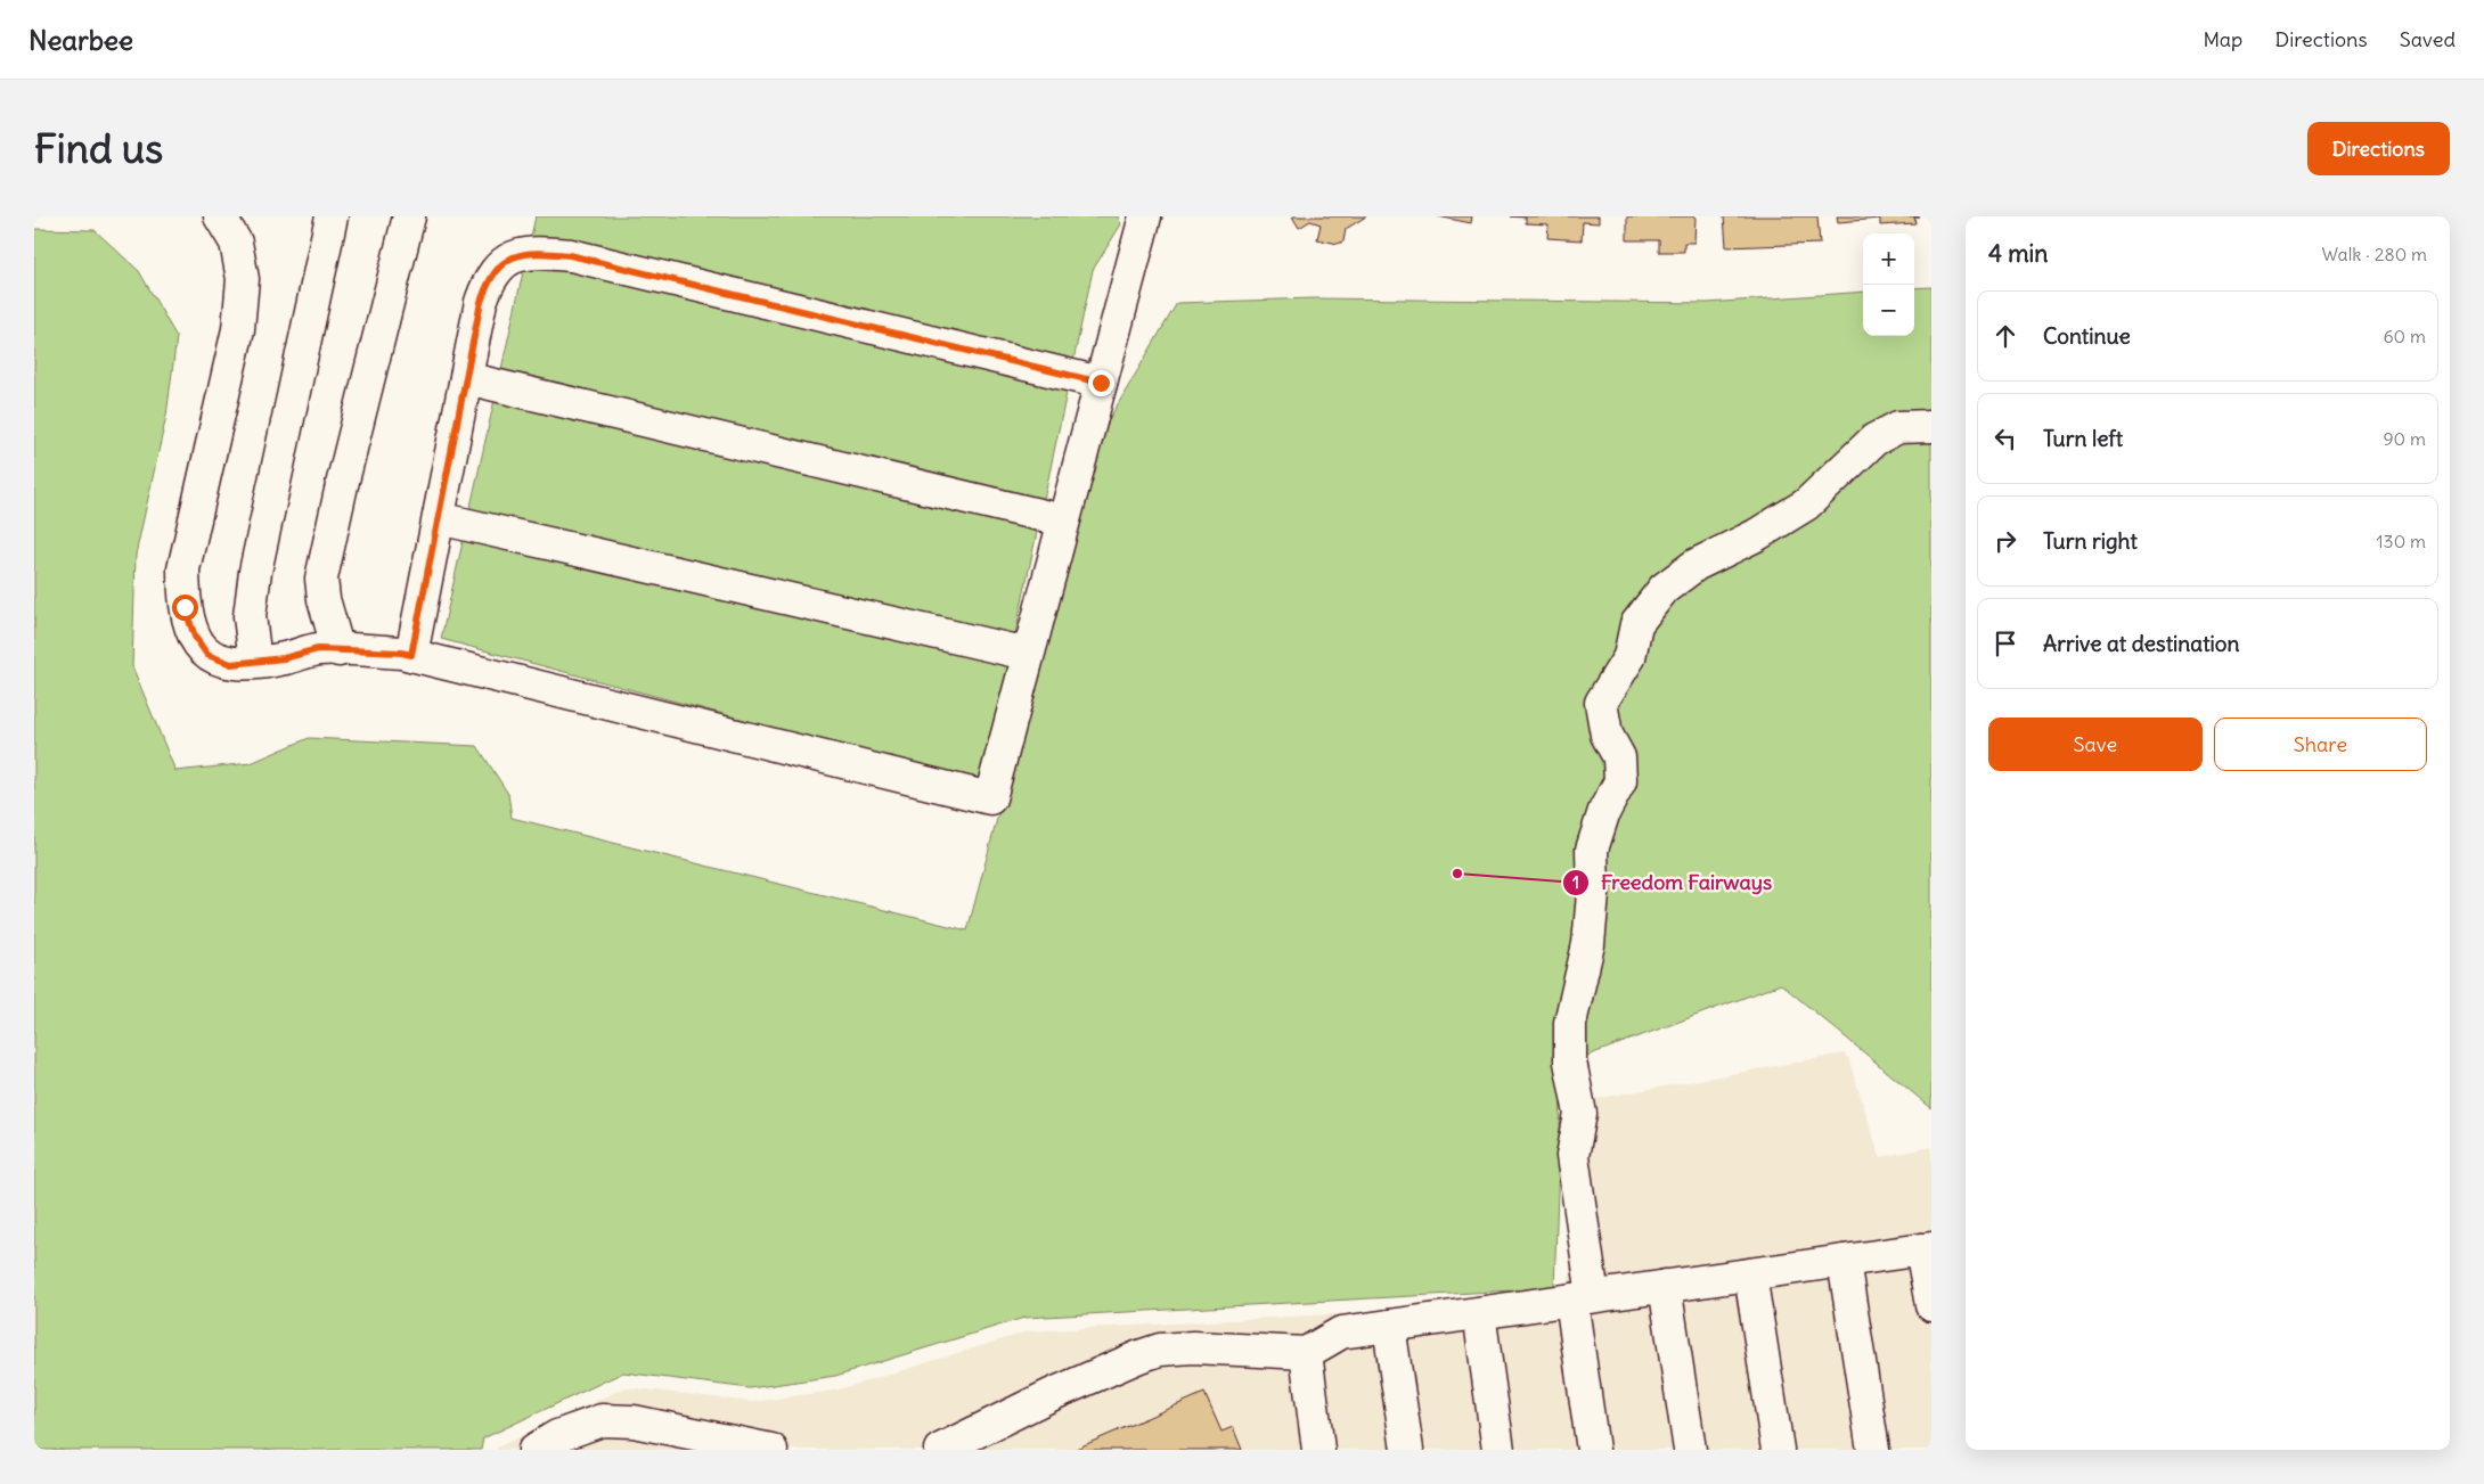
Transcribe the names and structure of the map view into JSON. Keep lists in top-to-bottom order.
{
  "places": ["Freedom Fairways"],
  "page": {
    "header": "Nearbee",
    "nav": ["Map", "Directions", "Saved"],
    "buttons": [
      "Directions",
      ["Save", "Share"]
    ],
    "title": "Find us",
    "heading": ["4 min", "Walk · 280 m"],
    "map_buttons": ["+", "−"],
    "list": [
      ["Continue", "60 m"],
      ["Turn left", "90 m"],
      ["Turn right", "130 m"],
      "Arrive at destination"
    ]
  }
}
